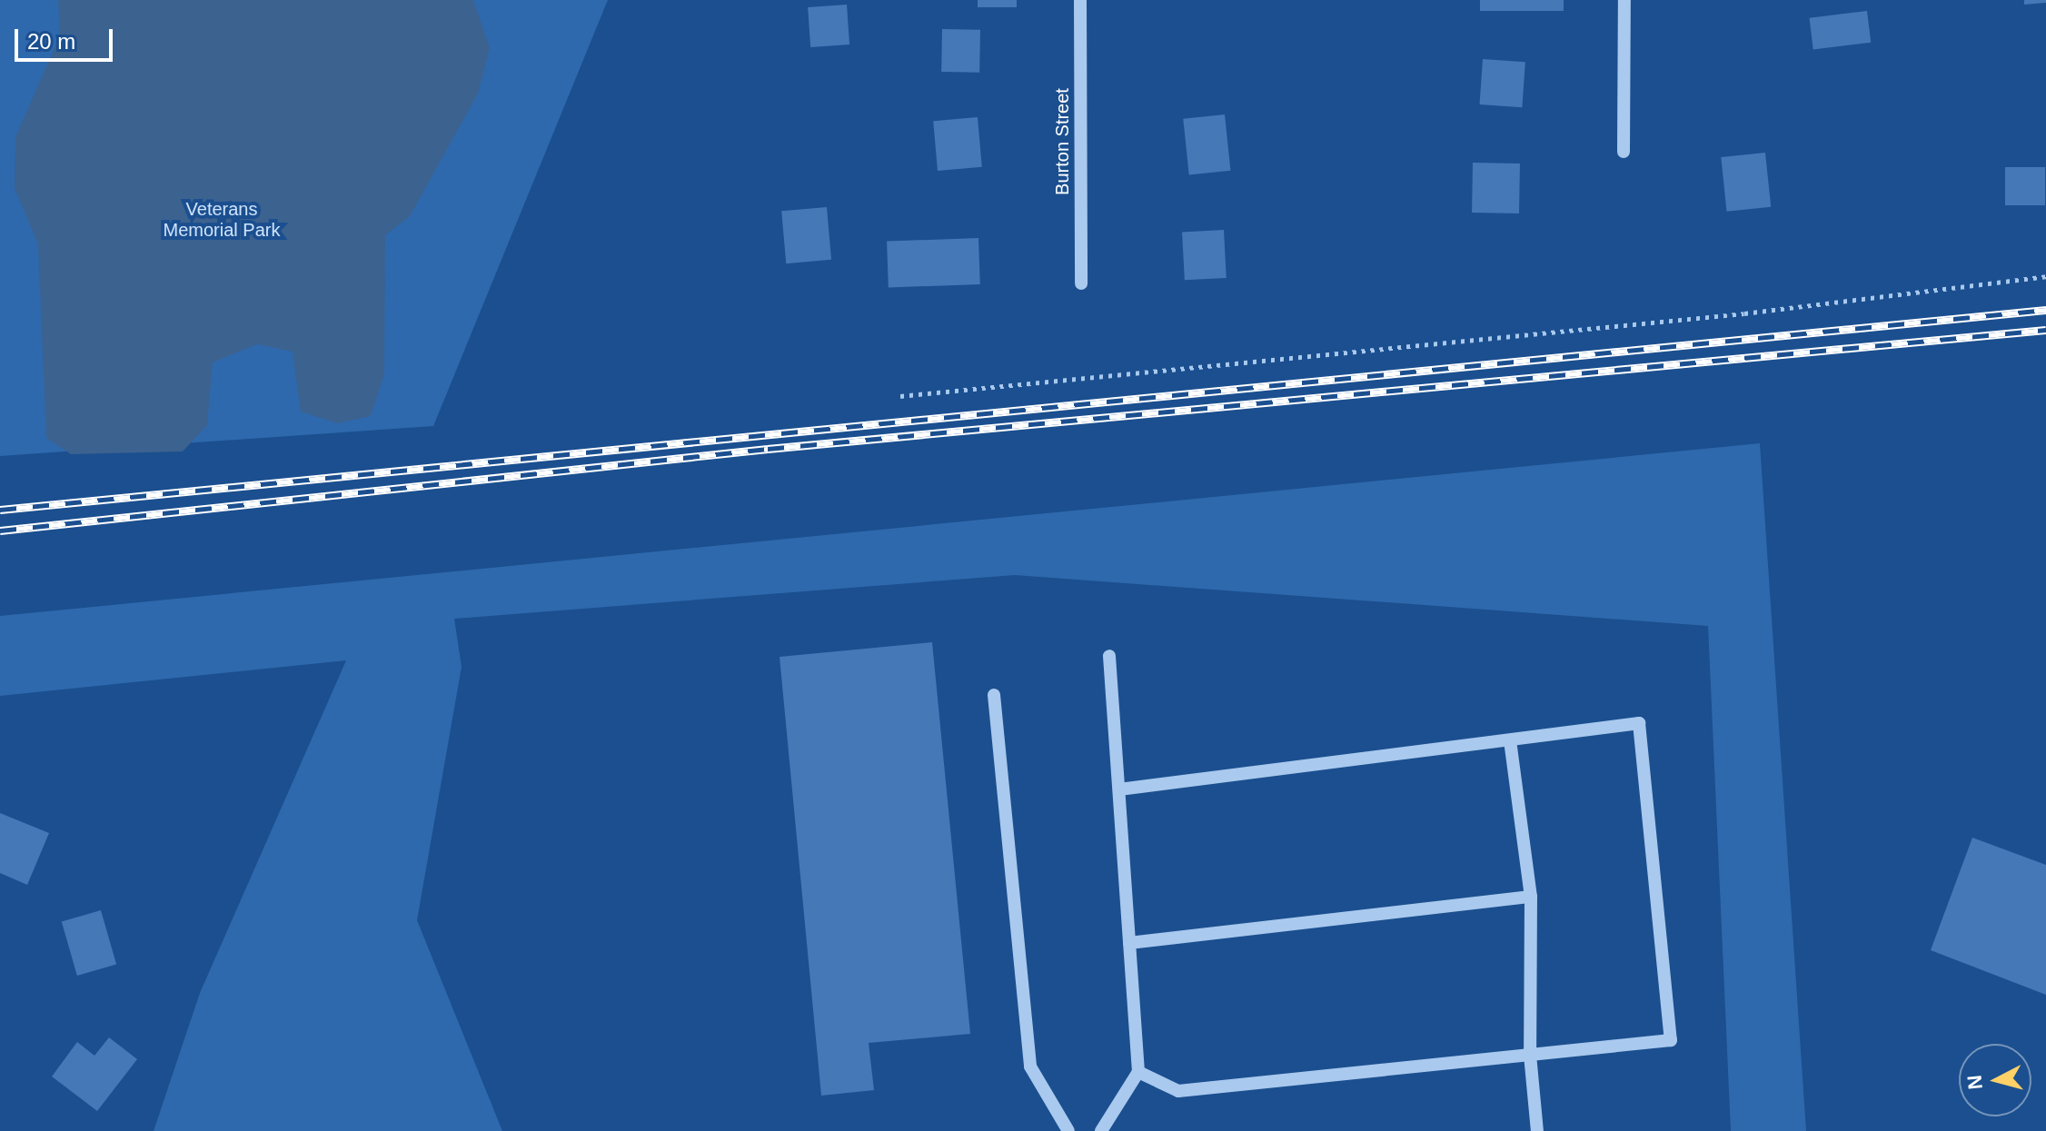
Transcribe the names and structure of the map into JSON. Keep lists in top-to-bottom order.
{
  "streets": {
    "street": ["Burton Street"]
  },
  "parks": ["Veterans Memorial Park"],
  "scale_bar": "20 m",
  "north": "left"
}
